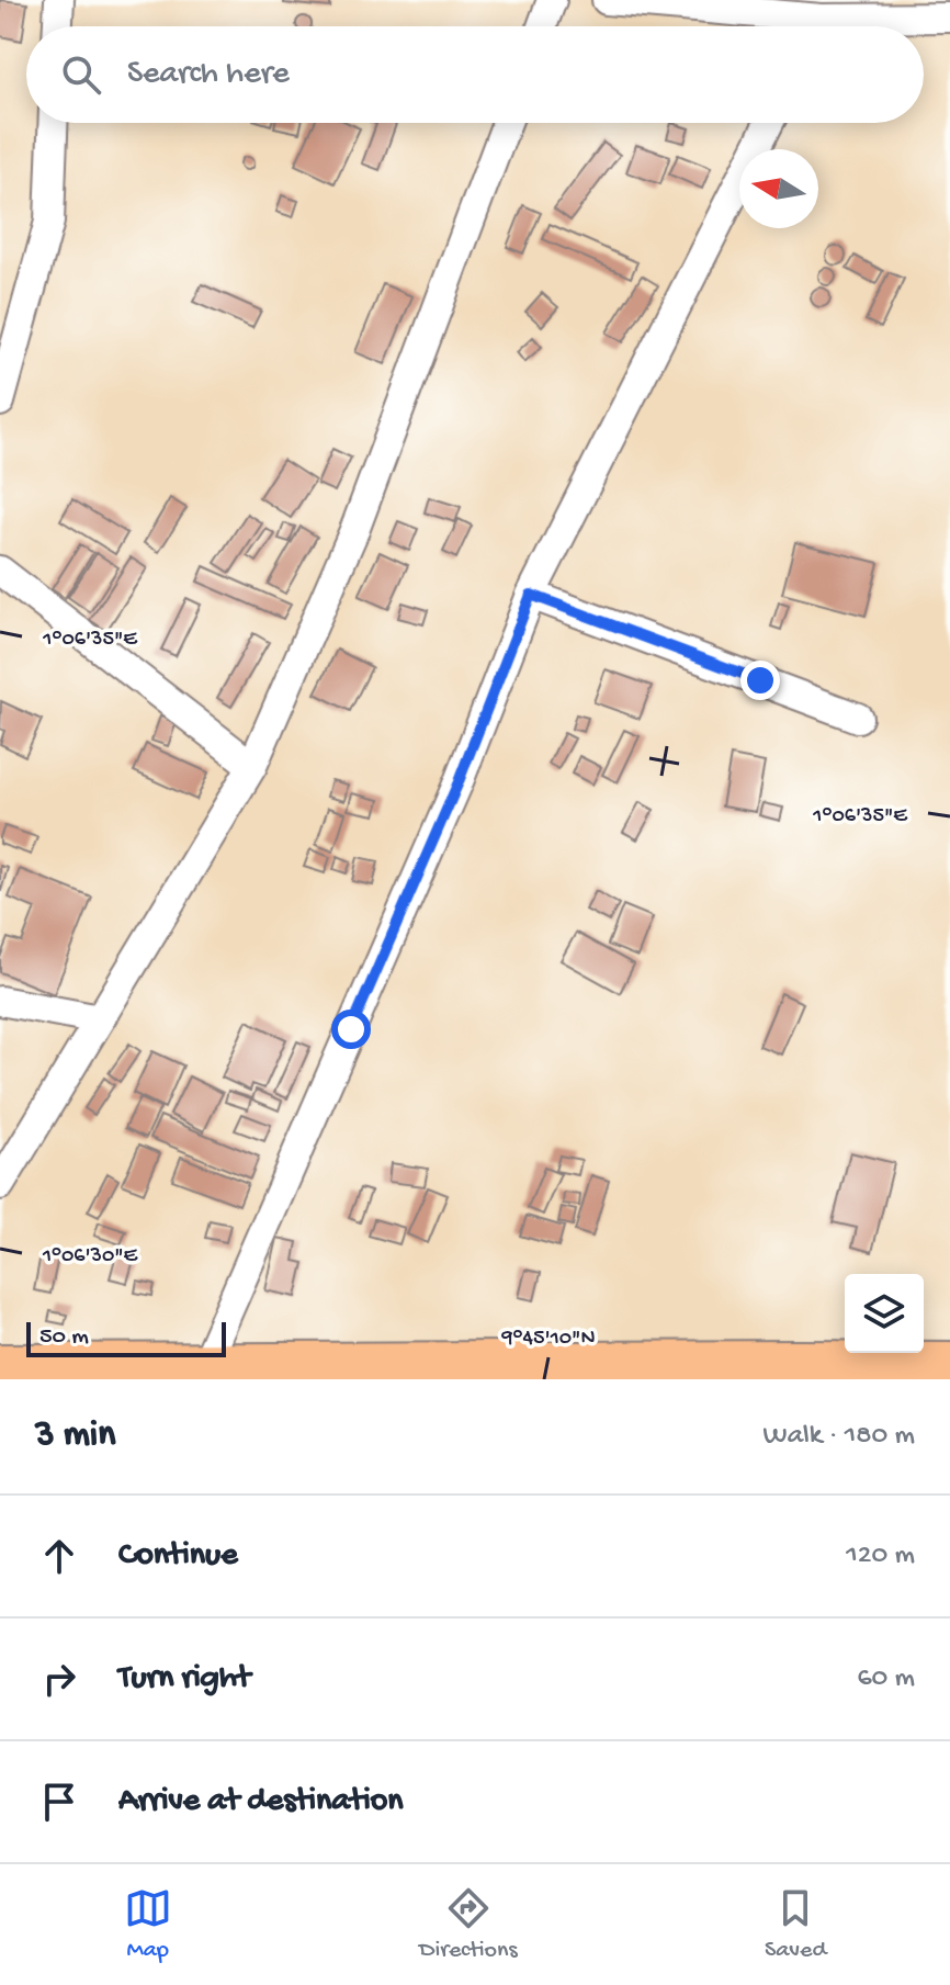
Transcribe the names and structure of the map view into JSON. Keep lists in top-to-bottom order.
{
  "scale_bar": "50 m",
  "north": "left",
  "page": {
    "search": "Search here",
    "scale": "50 m",
    "heading": ["3 min", "Walk · 180 m"],
    "list": [
      ["Continue", "120 m"],
      ["Turn right", "60 m"],
      "Arrive at destination"
    ],
    "nav": ["Map", "Directions", "Saved"]
  },
  "coordinates": ["1°06'35\"E", "1°06'30\"E", "9°45'10\"N"]
}
